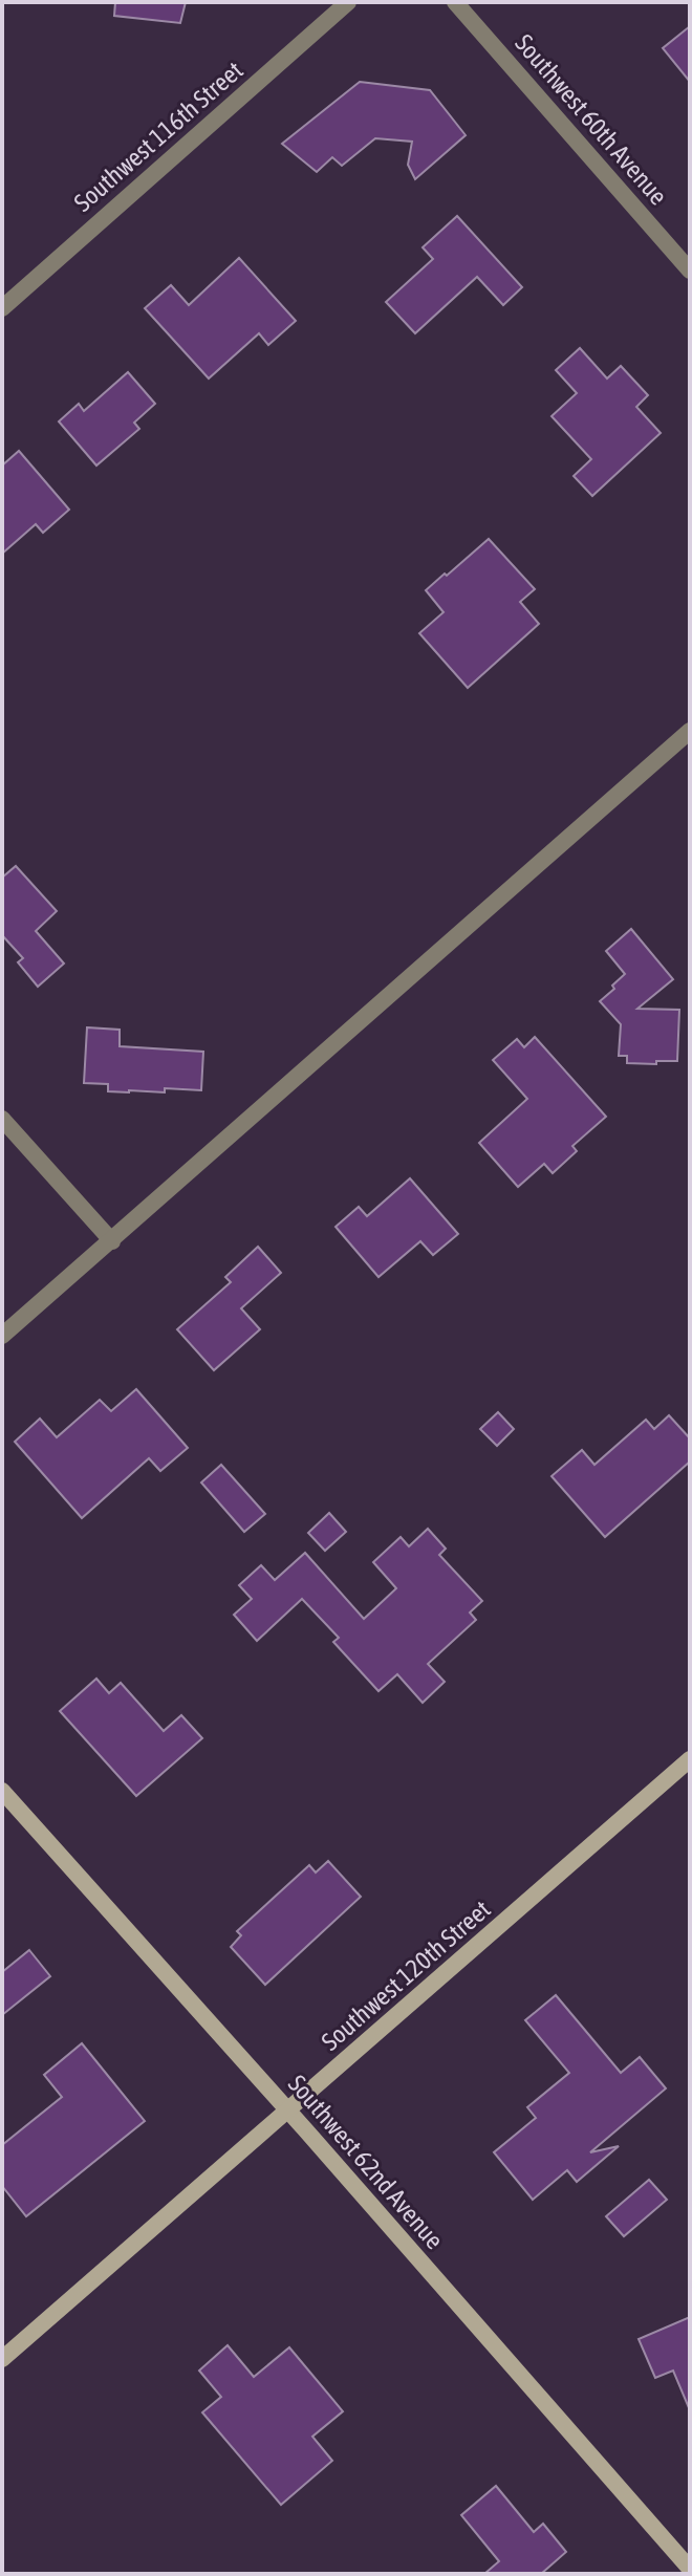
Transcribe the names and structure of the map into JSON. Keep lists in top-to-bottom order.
{
  "streets": {
    "street": [
      "Southwest 60th Avenue",
      "Southwest 116th Street",
      "Southwest 120th Street",
      "Southwest 62nd Avenue"
    ]
  },
  "crossings": [
    ["Southwest 120th Street", "Southwest 62nd Avenue"]
  ]
}
